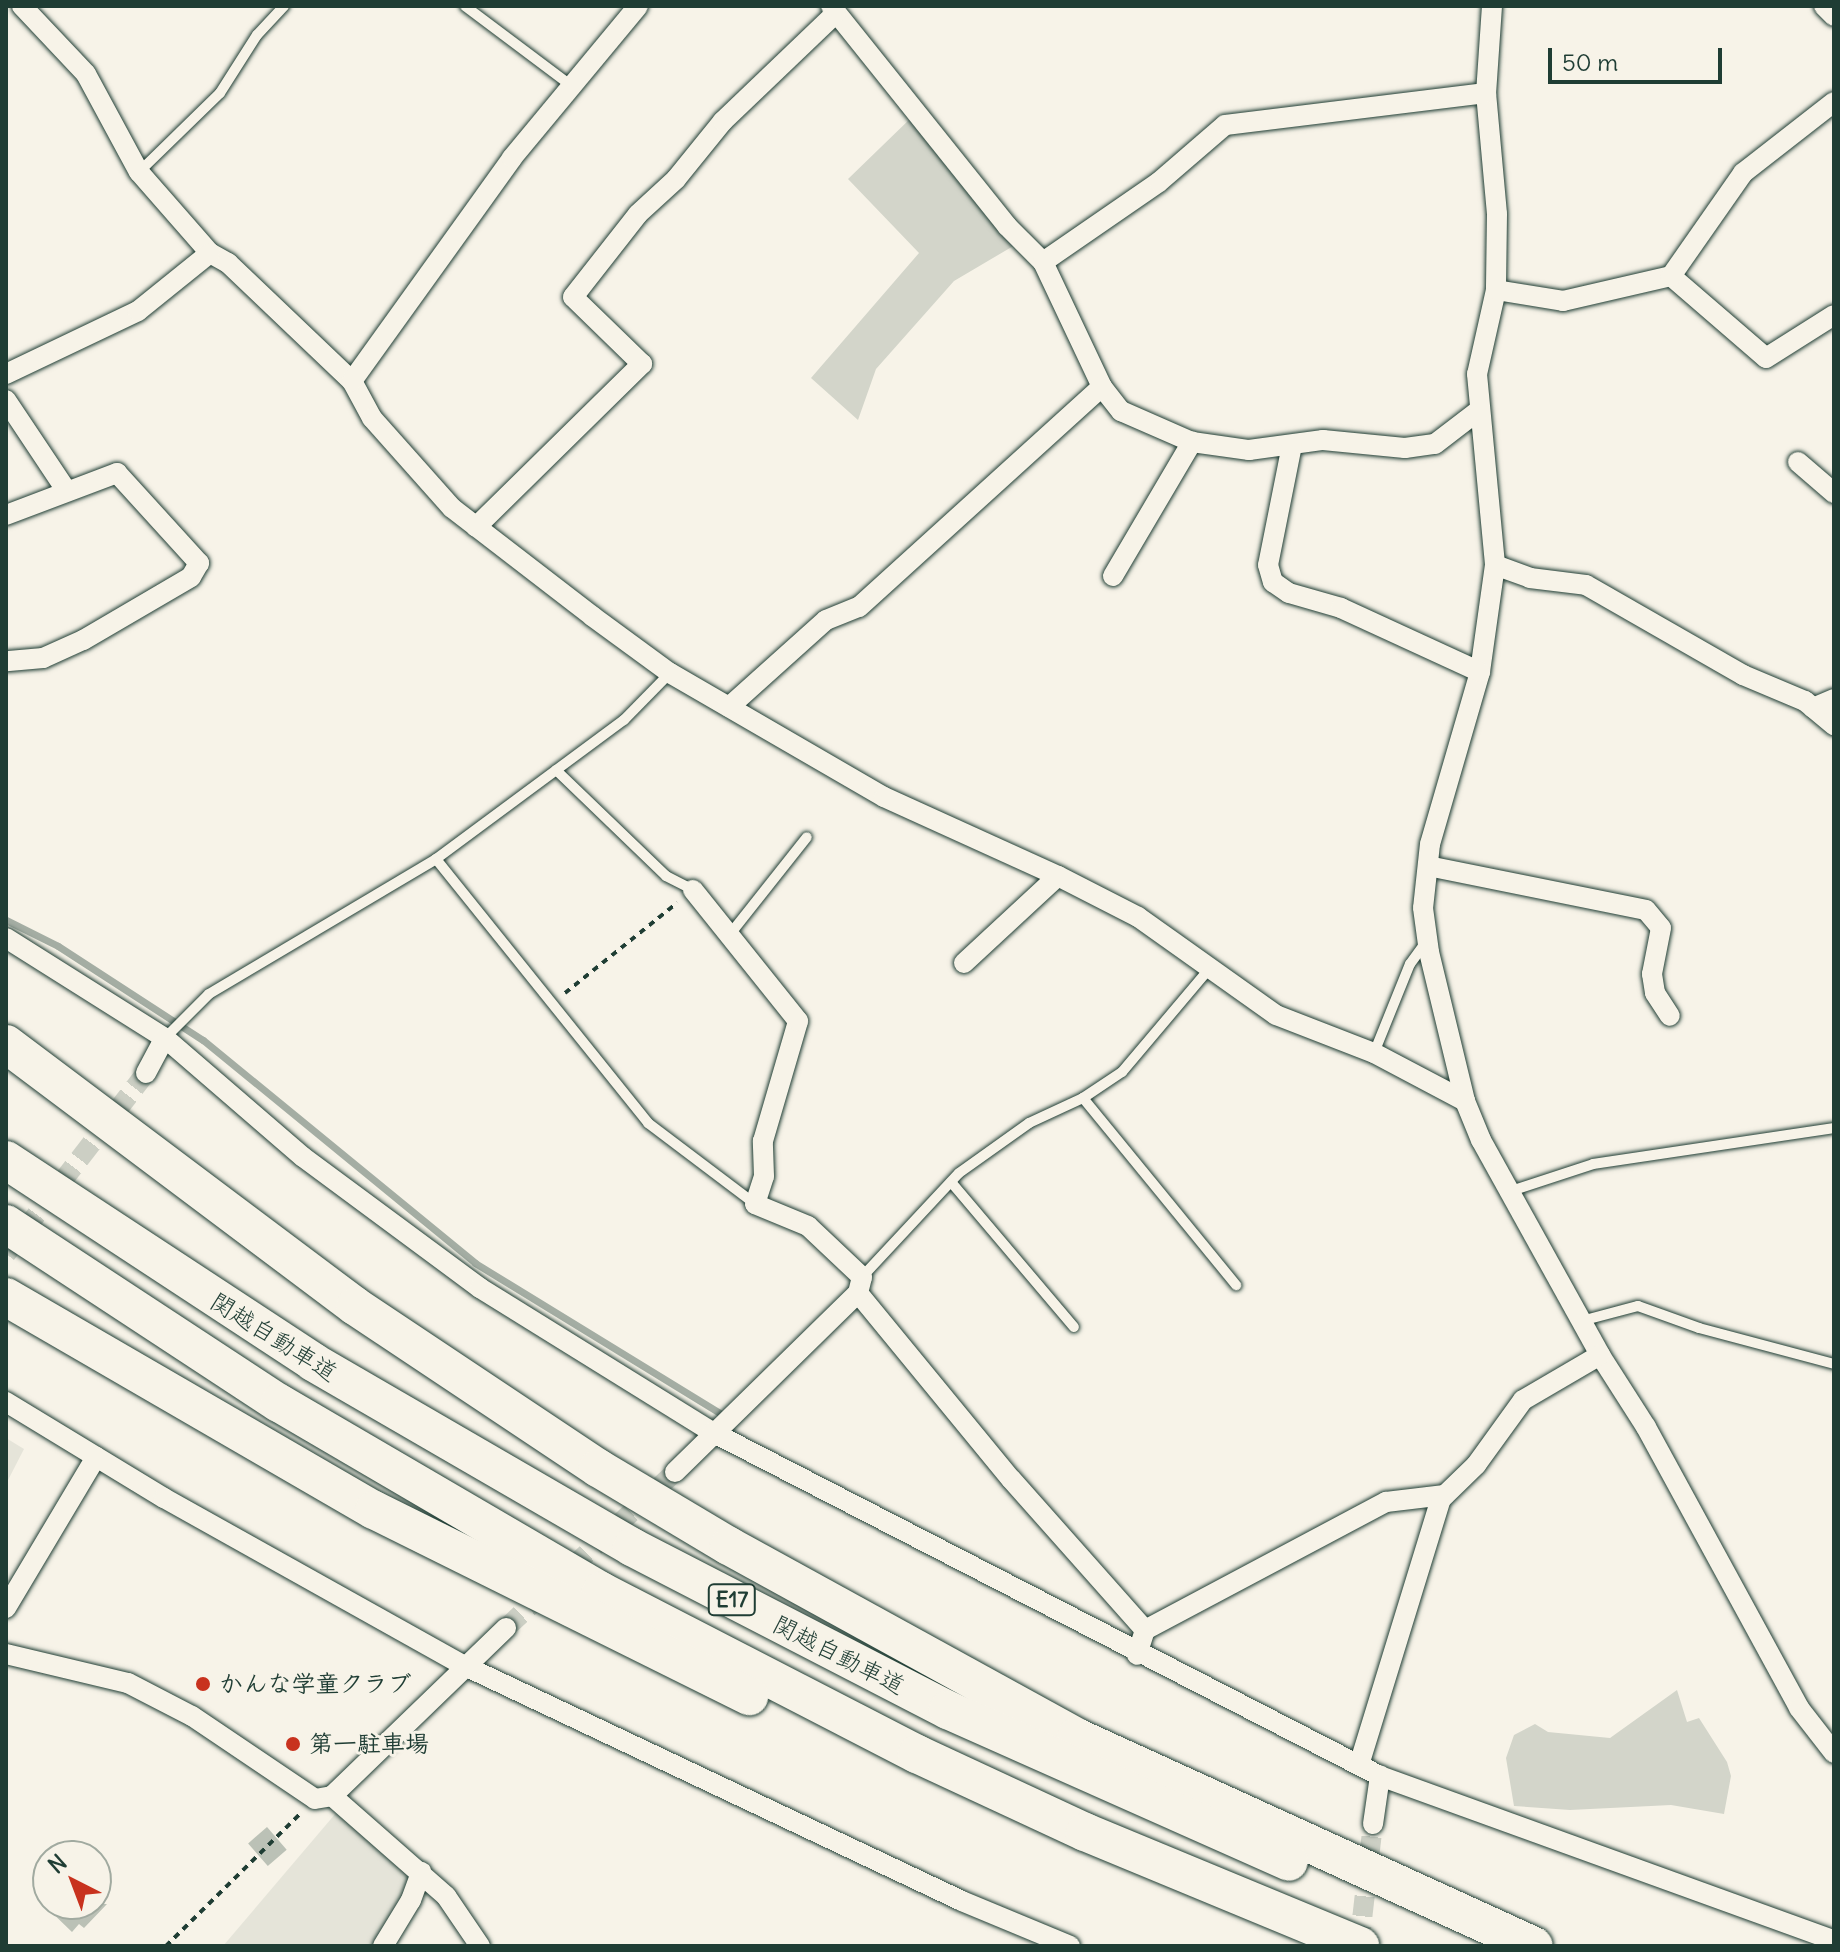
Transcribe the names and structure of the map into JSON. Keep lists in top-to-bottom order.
{
  "streets": {
    "highway": ["関越自動車道", "E17"]
  },
  "places": ["かんな学童クラブ", "第一駐車場"],
  "scale_bar": "50 m",
  "north": "top left"
}
